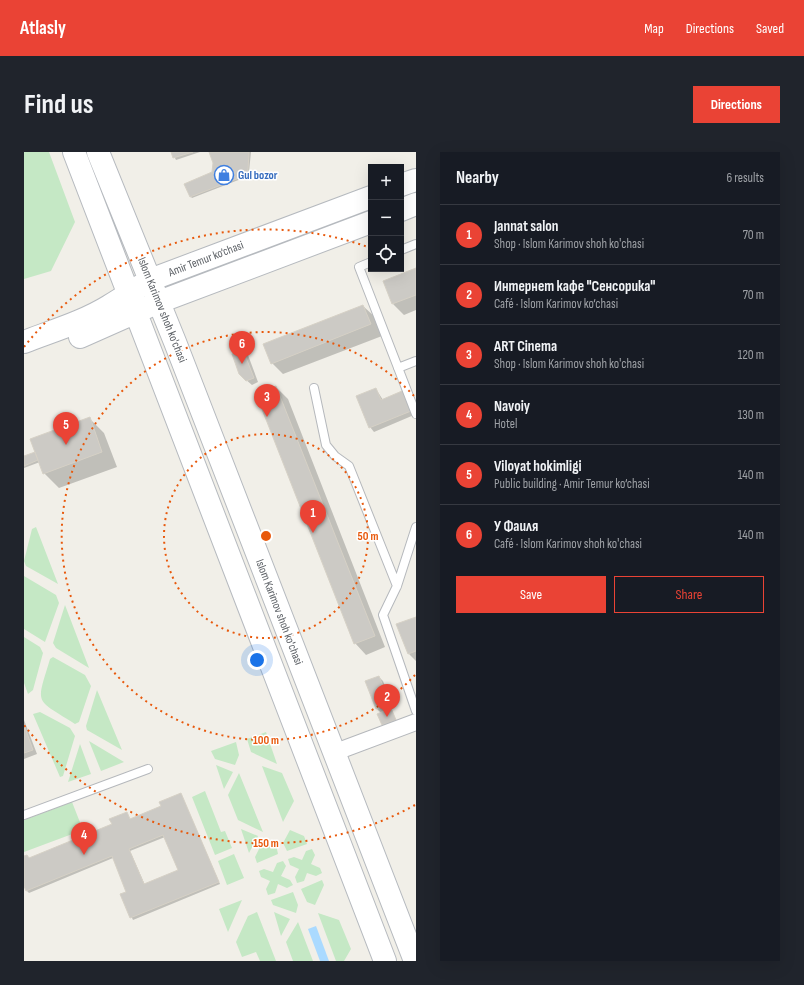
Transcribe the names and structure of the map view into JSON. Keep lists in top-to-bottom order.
{
  "streets": {
    "main road": ["Amir Temur ko‘chasi", "Islom Karimov shoh ko'chasi"]
  },
  "crossings": [
    ["Amir Temur ko‘chasi", "Islom Karimov shoh ko'chasi"]
  ],
  "places": {
    "shop": ["Gul bozor"]
  },
  "page": {
    "header": "Atlasly",
    "nav": ["Map", "Directions", "Saved"],
    "buttons": [
      "Directions",
      ["Save", "Share"]
    ],
    "title": "Find us",
    "heading": ["Nearby", "6 results"],
    "map_buttons": ["+", "−"],
    "list": [
      {
        "mark": "1",
        "name": "Jannat salon",
        "note": "Shop · Islom Karimov shoh ko'chasi",
        "value": "70 m"
      },
      {
        "mark": "2",
        "name": "Интернет кафе \"Сенсорика\"",
        "note": "Café · Islom Karimov ko‘chasi",
        "value": "70 m"
      },
      {
        "mark": "3",
        "name": "ART Cinema",
        "note": "Shop · Islom Karimov shoh ko'chasi",
        "value": "120 m"
      },
      {
        "mark": "4",
        "name": "Navoiy",
        "note": "Hotel",
        "value": "130 m"
      },
      {
        "mark": "5",
        "name": "Viloyat hokimligi",
        "note": "Public building · Amir Temur ko‘chasi",
        "value": "140 m"
      },
      {
        "mark": "6",
        "name": "У Фаиля",
        "note": "Café · Islom Karimov shoh ko'chasi",
        "value": "140 m"
      }
    ],
    "pins": [
      "6",
      "3",
      "5",
      "1",
      "2",
      "4"
    ]
  },
  "rings": ["50 m", "100 m", "150 m"]
}
